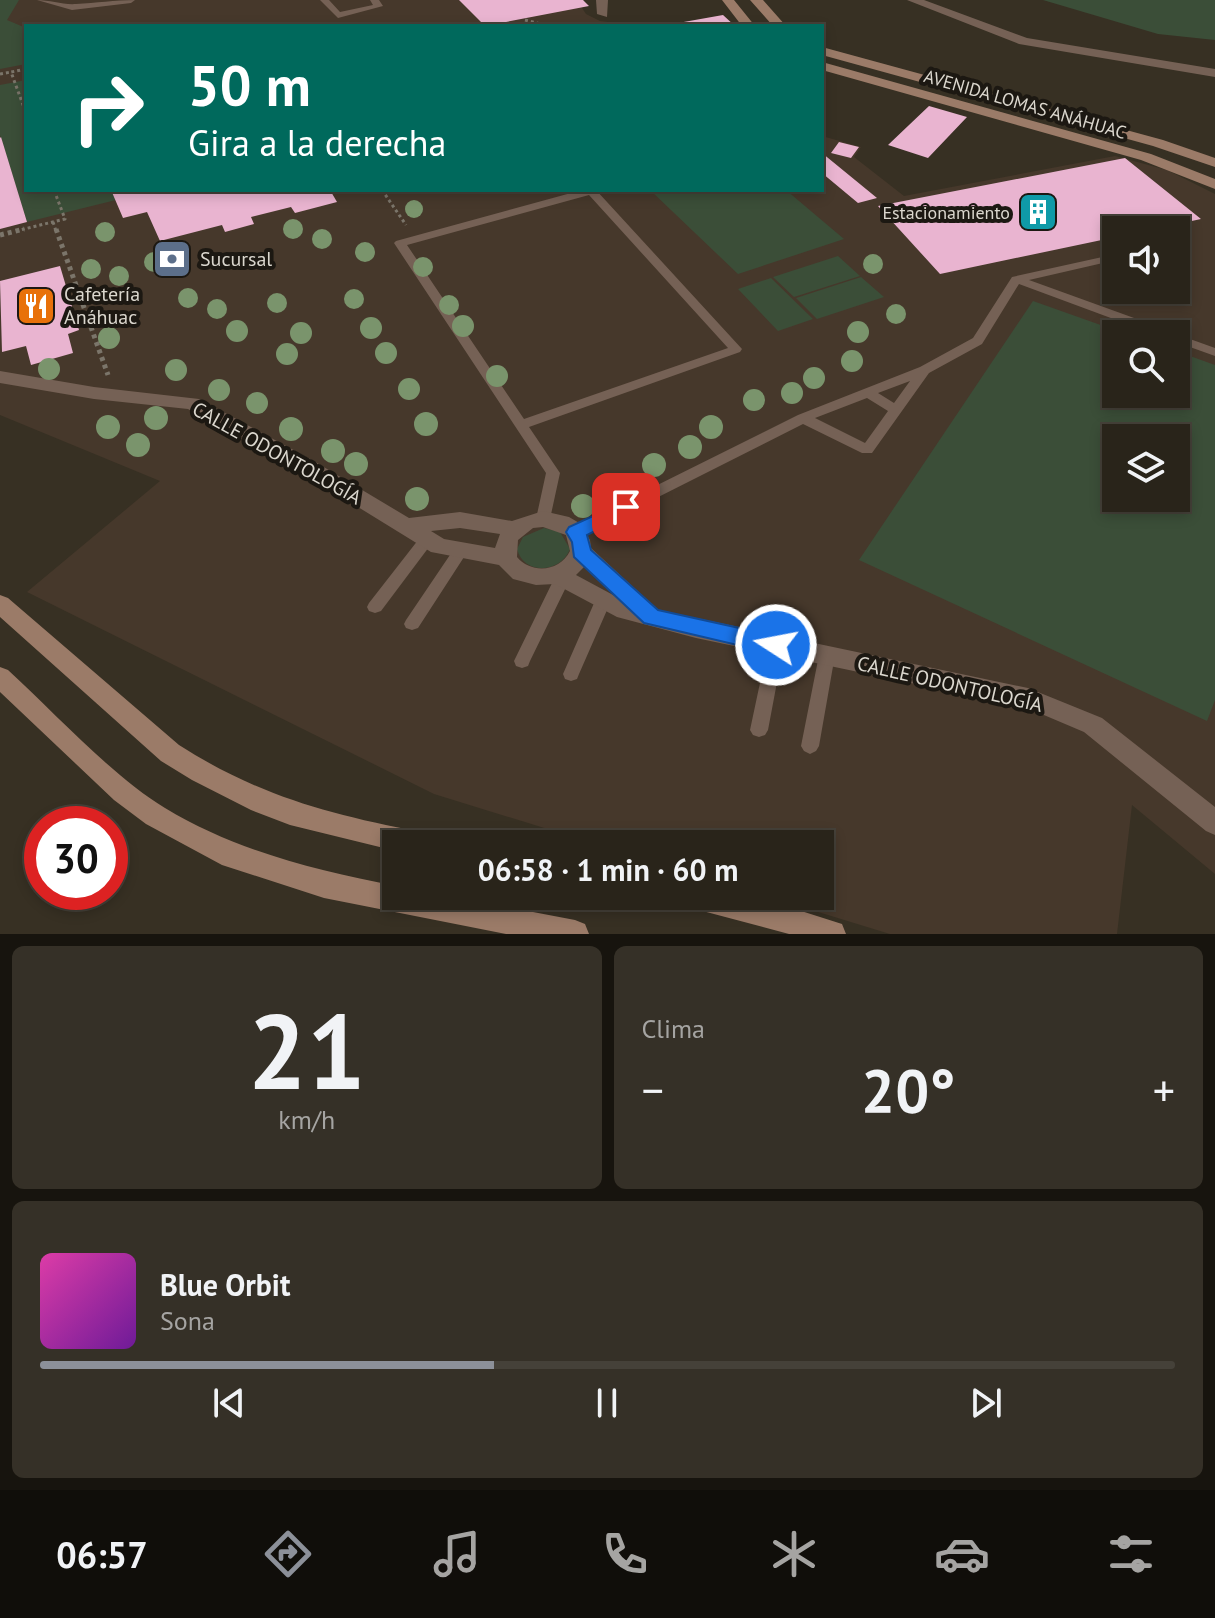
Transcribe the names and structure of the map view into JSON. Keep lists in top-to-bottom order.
{
  "streets": {
    "main road": ["AVENIDA LOMAS ANÁHUAC"],
    "street": ["CALLE ODONTOLOGÍA"]
  },
  "places": {
    "building": ["Estacionamiento"],
    "bank": ["Sucursal"],
    "restaurant": ["Cafetería Anáhuac"]
  },
  "page": {
    "turn": ["50 m", "Gira a la derecha"],
    "limit": "30",
    "trip": "06:58 · 1 min · 60 m",
    "tile": [
      ["21", "km/h"],
      "Clima"
    ],
    "heat": ["−", "20°", "+"],
    "song": ["Blue Orbit", "Sona"],
    "tabs": "06:57"
  }
}
